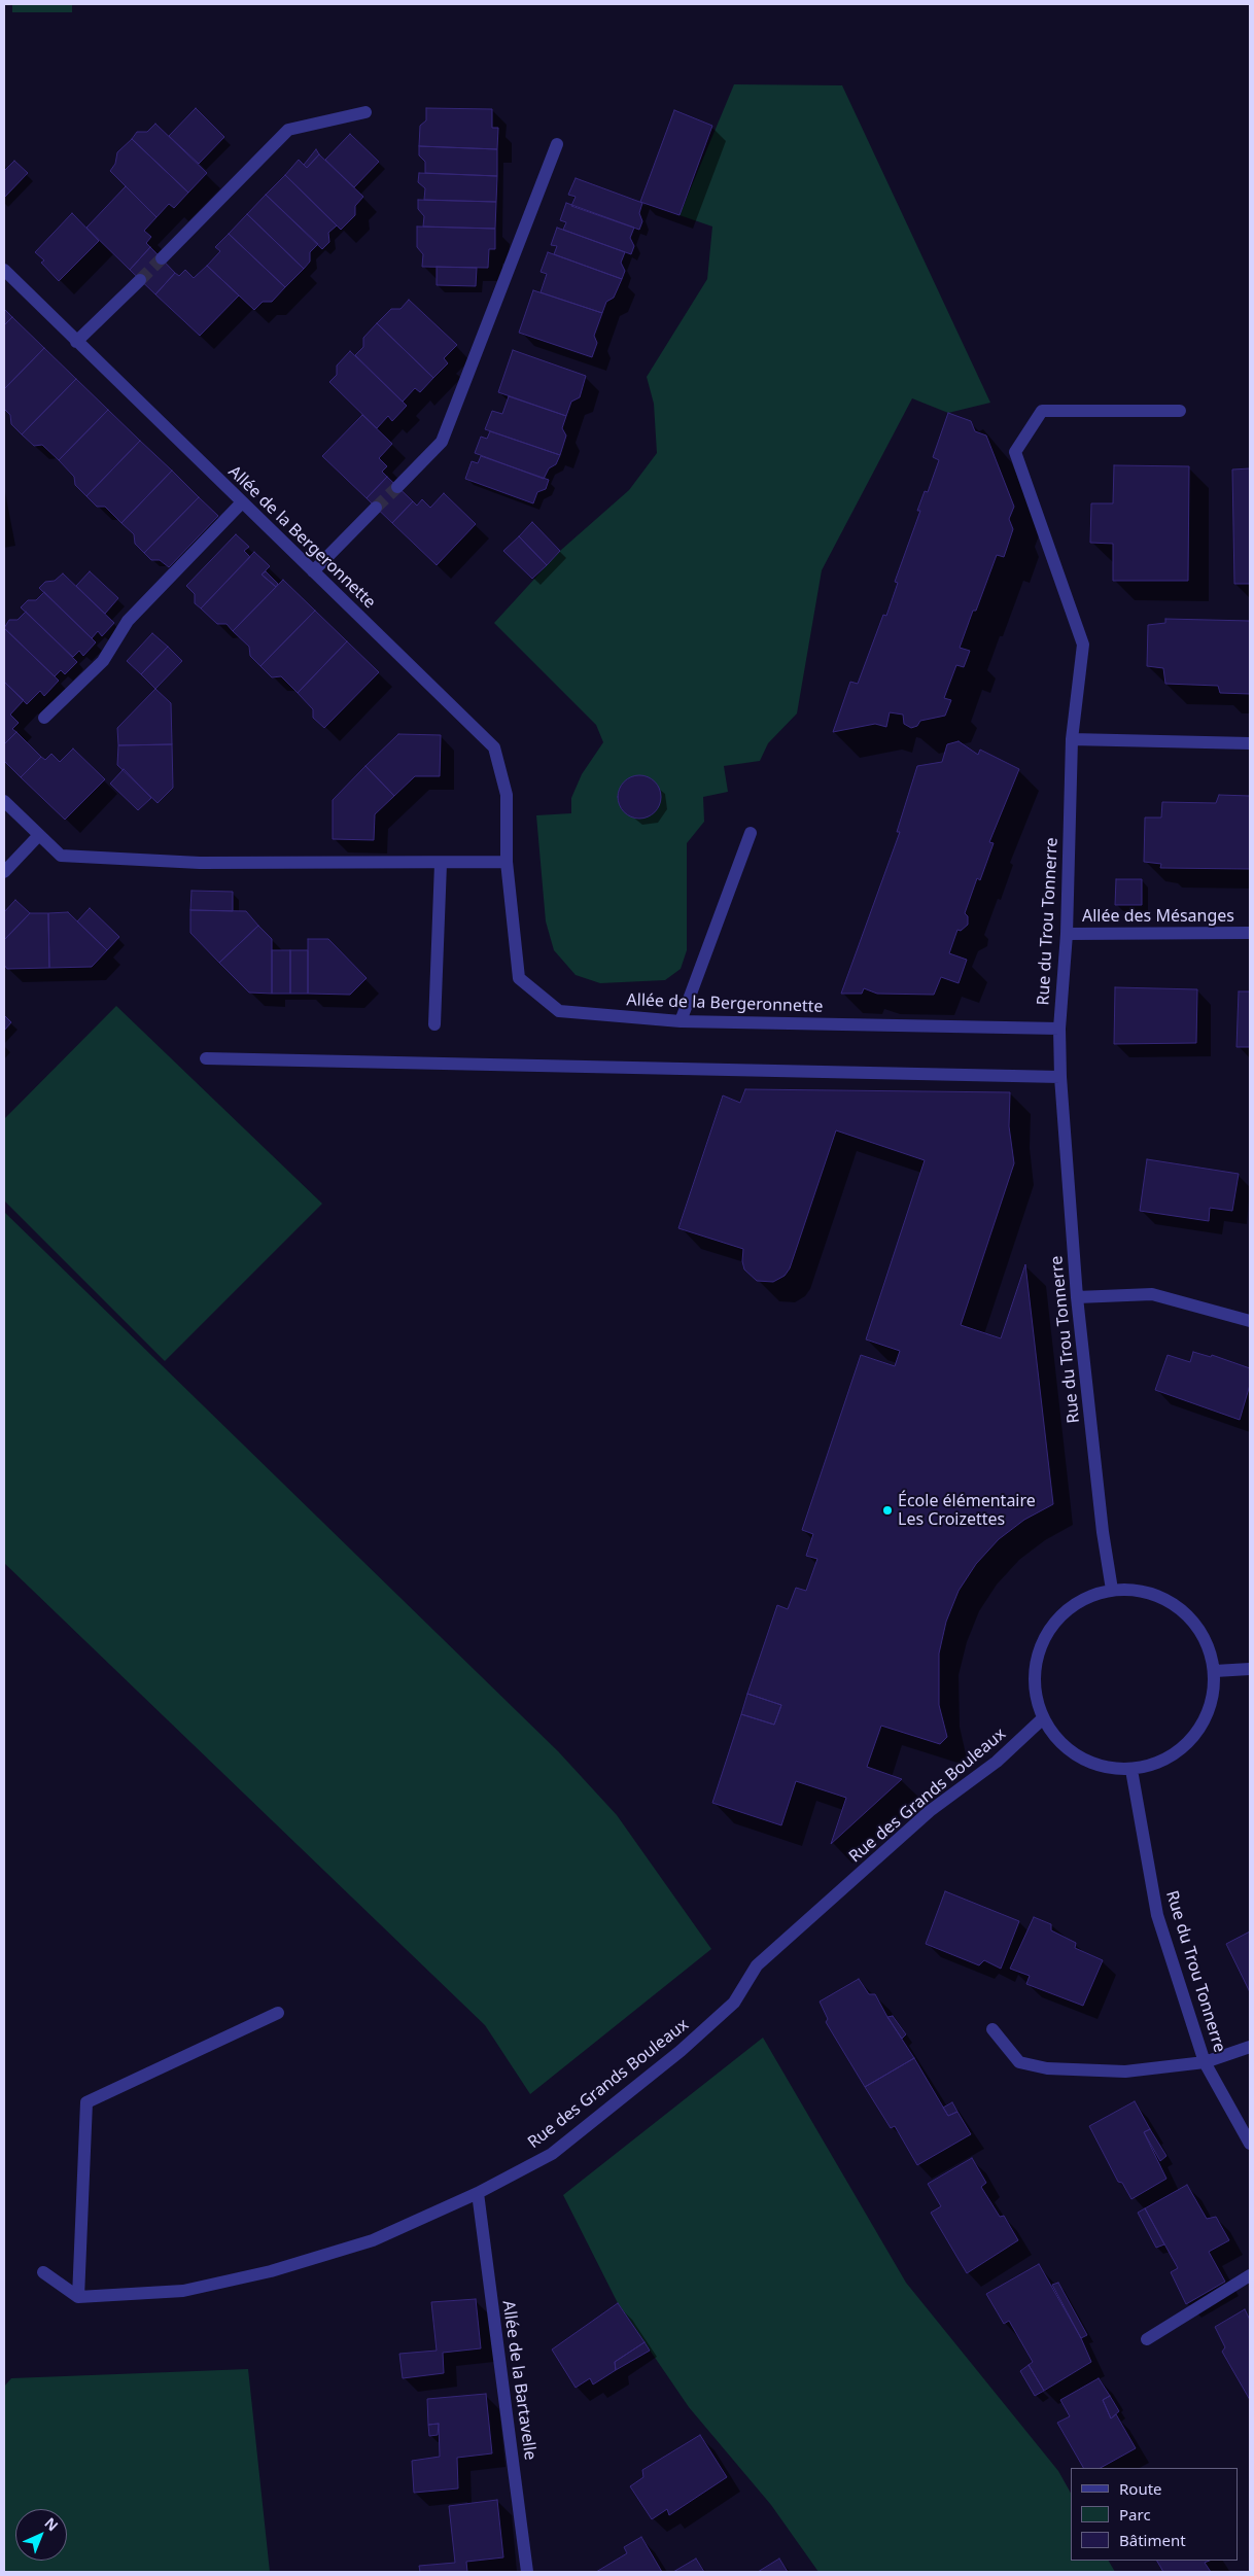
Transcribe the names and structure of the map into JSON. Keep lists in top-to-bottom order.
{
  "streets": {
    "street": [
      "Allée de la Bergeronnette",
      "Allée des Mésanges",
      "Rue du Trou Tonnerre",
      "Rue des Grands Bouleaux",
      "Allée de la Bartavelle"
    ]
  },
  "crossings": [
    ["Allée de la Bergeronnette", "Rue du Trou Tonnerre"],
    ["Allée des Mésanges", "Rue du Trou Tonnerre"],
    ["Rue du Trou Tonnerre", "Rue des Grands Bouleaux"],
    ["Rue des Grands Bouleaux", "Allée de la Bartavelle"]
  ],
  "places": ["École élémentaire Les Croizettes"],
  "legend": ["Route", "Parc", "Bâtiment"],
  "north": "top right"
}
